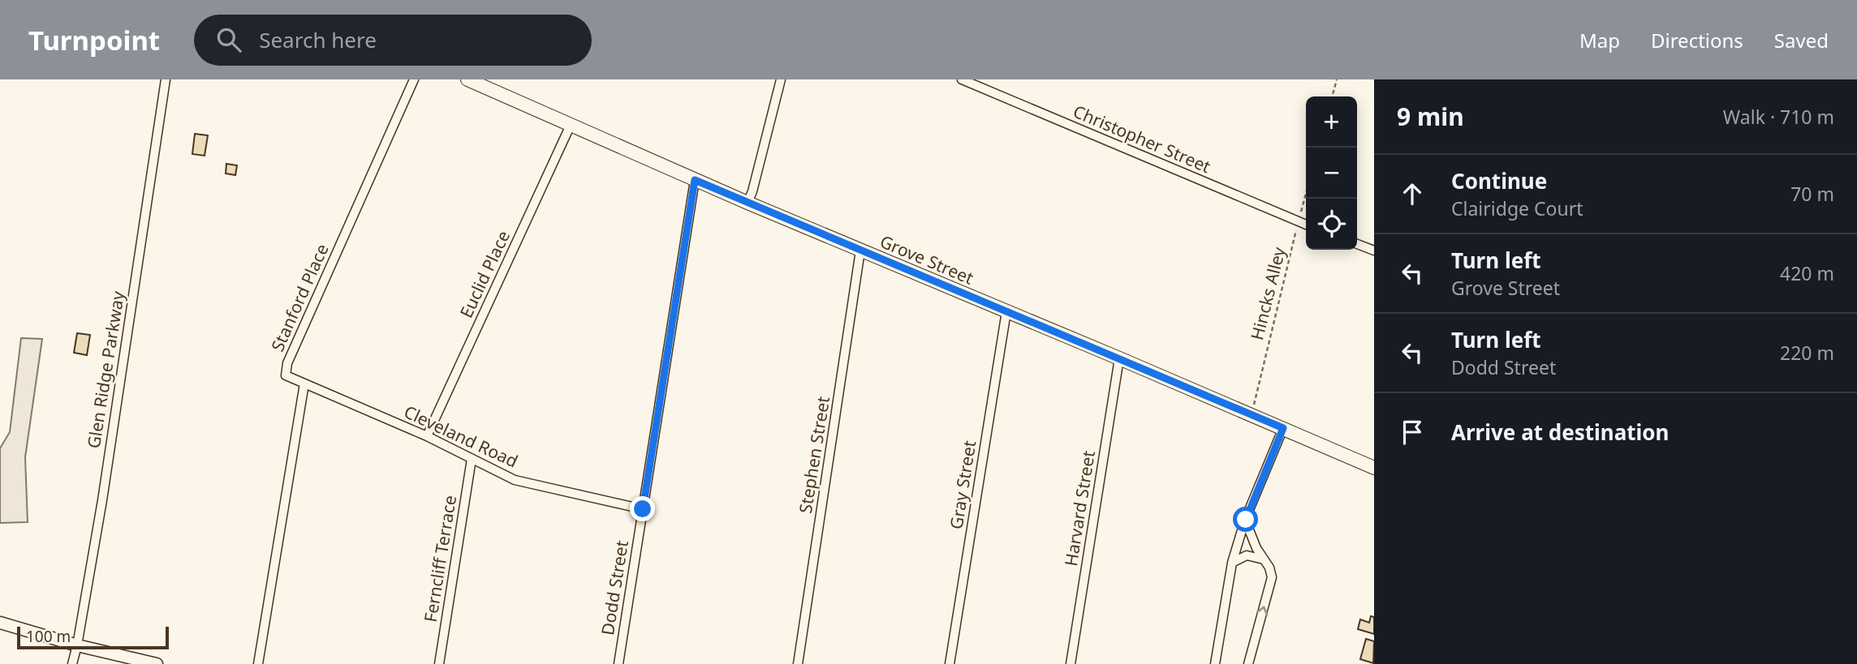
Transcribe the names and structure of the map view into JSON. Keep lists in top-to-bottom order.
{
  "streets": {
    "main road": ["Grove Street"],
    "street": [
      "Christopher Street",
      "Euclid Place",
      "Stanford Place",
      "Glen Ridge Parkway",
      "Cleveland Road",
      "Stephen Street",
      "Gray Street",
      "Harvard Street",
      "Ferncliff Terrace",
      "Dodd Street"
    ],
    "path": ["Hincks Alley"]
  },
  "crossings": [
    ["Christopher Street", "Hincks Alley"],
    ["Grove Street", "Euclid Place"],
    ["Grove Street", "Hincks Alley"],
    ["Grove Street", "Stephen Street"],
    ["Grove Street", "Gray Street"],
    ["Grove Street", "Harvard Street"],
    ["Grove Street", "Dodd Street"],
    ["Euclid Place", "Cleveland Road"],
    ["Stanford Place", "Cleveland Road"],
    ["Cleveland Road", "Ferncliff Terrace"],
    ["Cleveland Road", "Dodd Street"]
  ],
  "scale_bar": "100 m",
  "page": {
    "header": "Turnpoint",
    "search": "Search here",
    "nav": ["Map", "Directions", "Saved"],
    "heading": ["9 min", "Walk · 710 m"],
    "map_buttons": ["+", "−"],
    "list": [
      ["Continue", "Clairidge Court", "70 m"],
      ["Turn left", "Grove Street", "420 m"],
      ["Turn left", "Dodd Street", "220 m"],
      "Arrive at destination"
    ],
    "scale": "100 m"
  }
}
